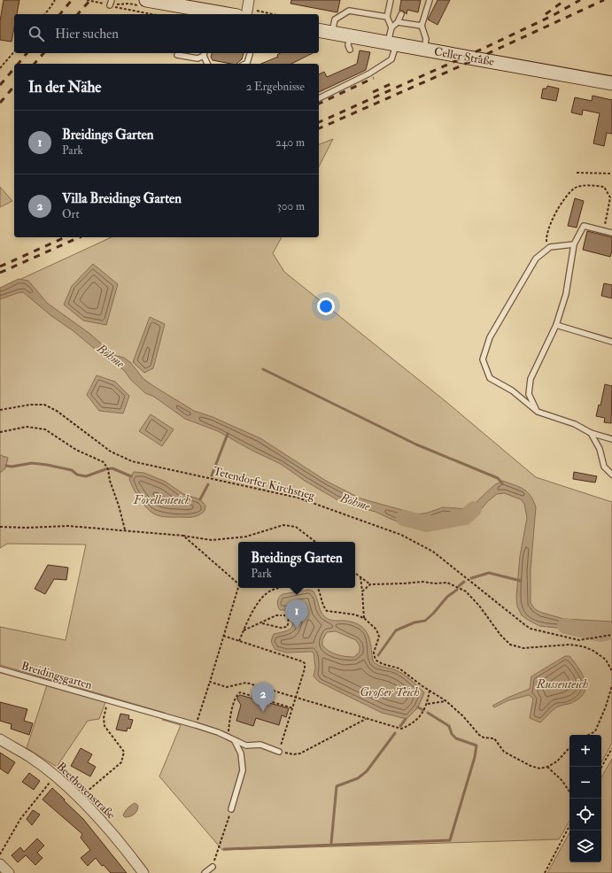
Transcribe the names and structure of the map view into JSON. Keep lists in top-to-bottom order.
{
  "streets": {
    "main road": ["Celler Straße"],
    "street": ["Beethovenstraße"],
    "lane": ["Breidingsgarten"],
    "path": ["Tetendorfer Kirchstieg"]
  },
  "water": [
    "Böhme",
    "Forellenteich",
    "Russenteich",
    "Großer Teich"
  ],
  "page": {
    "search": "Hier suchen",
    "heading": ["In der Nähe", "2 Ergebnisse"],
    "list": [
      {
        "mark": "1",
        "name": "Breidings Garten",
        "note": "Park",
        "value": "240 m"
      },
      {
        "mark": "2",
        "name": "Villa Breidings Garten",
        "note": "Ort",
        "value": "300 m"
      }
    ],
    "popup": ["Breidings Garten", "Park"],
    "pins": ["1", "2"],
    "map_buttons": ["+", "−"]
  }
}
